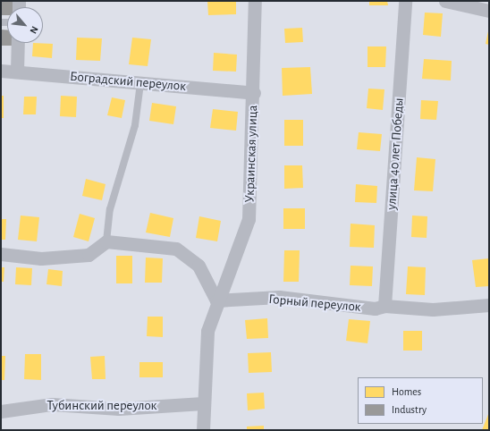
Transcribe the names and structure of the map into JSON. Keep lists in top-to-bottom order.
{
  "streets": {
    "street": [
      "Боградский переулок",
      "Украинская улица",
      "улица 40 лет Победы",
      "Горный переулок",
      "Тубинский переулок"
    ]
  },
  "crossings": [
    ["Боградский переулок", "Украинская улица"],
    ["Украинская улица", "Горный переулок"],
    ["Украинская улица", "Тубинский переулок"],
    ["улица 40 лет Победы", "Горный переулок"]
  ],
  "legend": ["Homes", "Industry"],
  "north": "bottom right"
}
